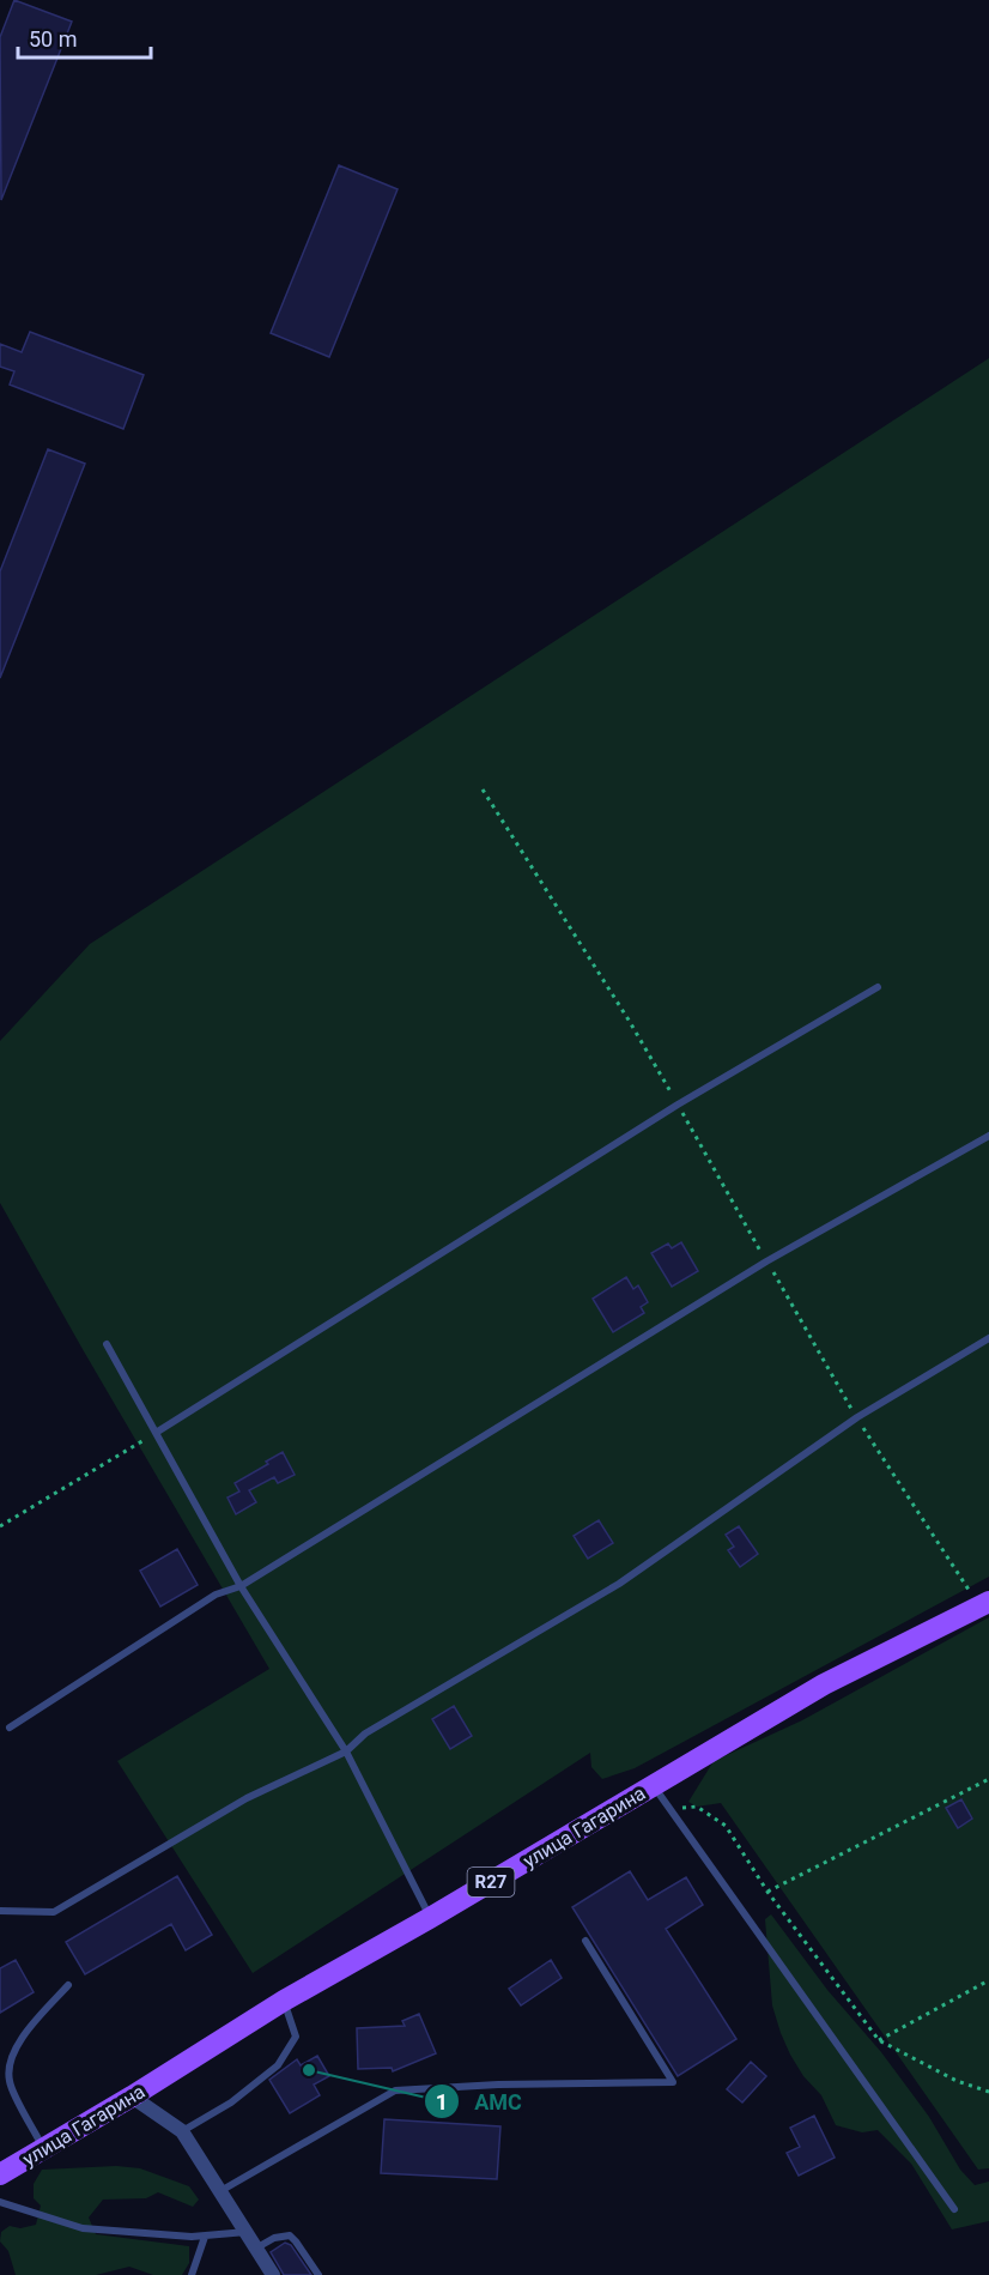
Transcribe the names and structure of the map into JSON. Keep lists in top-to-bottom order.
{
  "streets": {
    "main road": ["улица Гагарина", "R27"]
  },
  "places": ["AMC"],
  "scale_bar": "50 m"
}
